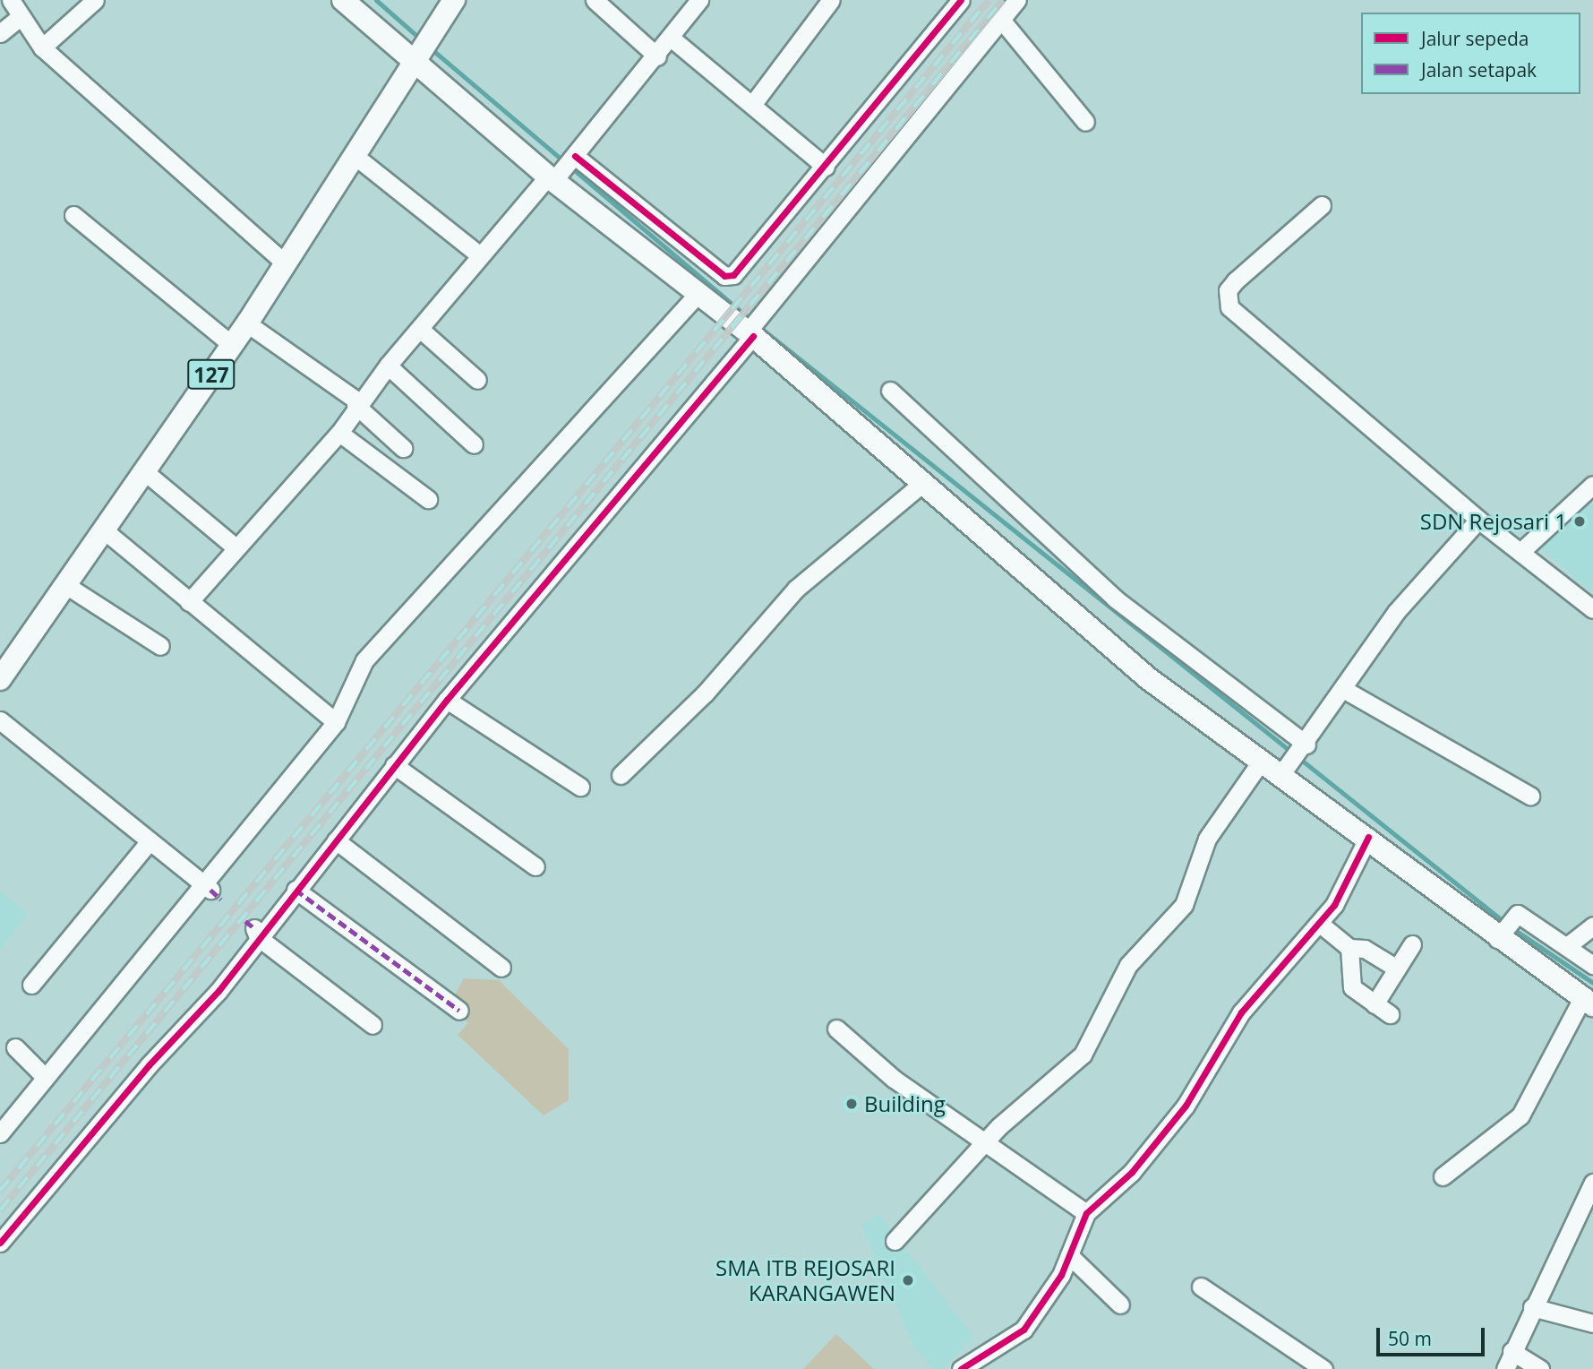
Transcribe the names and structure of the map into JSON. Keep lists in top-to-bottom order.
{
  "streets": {
    "main road": ["127"]
  },
  "places": ["SDN Rejosari 1", "Building", "SMA ITB REJOSARI KARANGAWEN"],
  "legend": ["Jalur sepeda", "Jalan setapak"],
  "scale_bar": "50 m"
}
